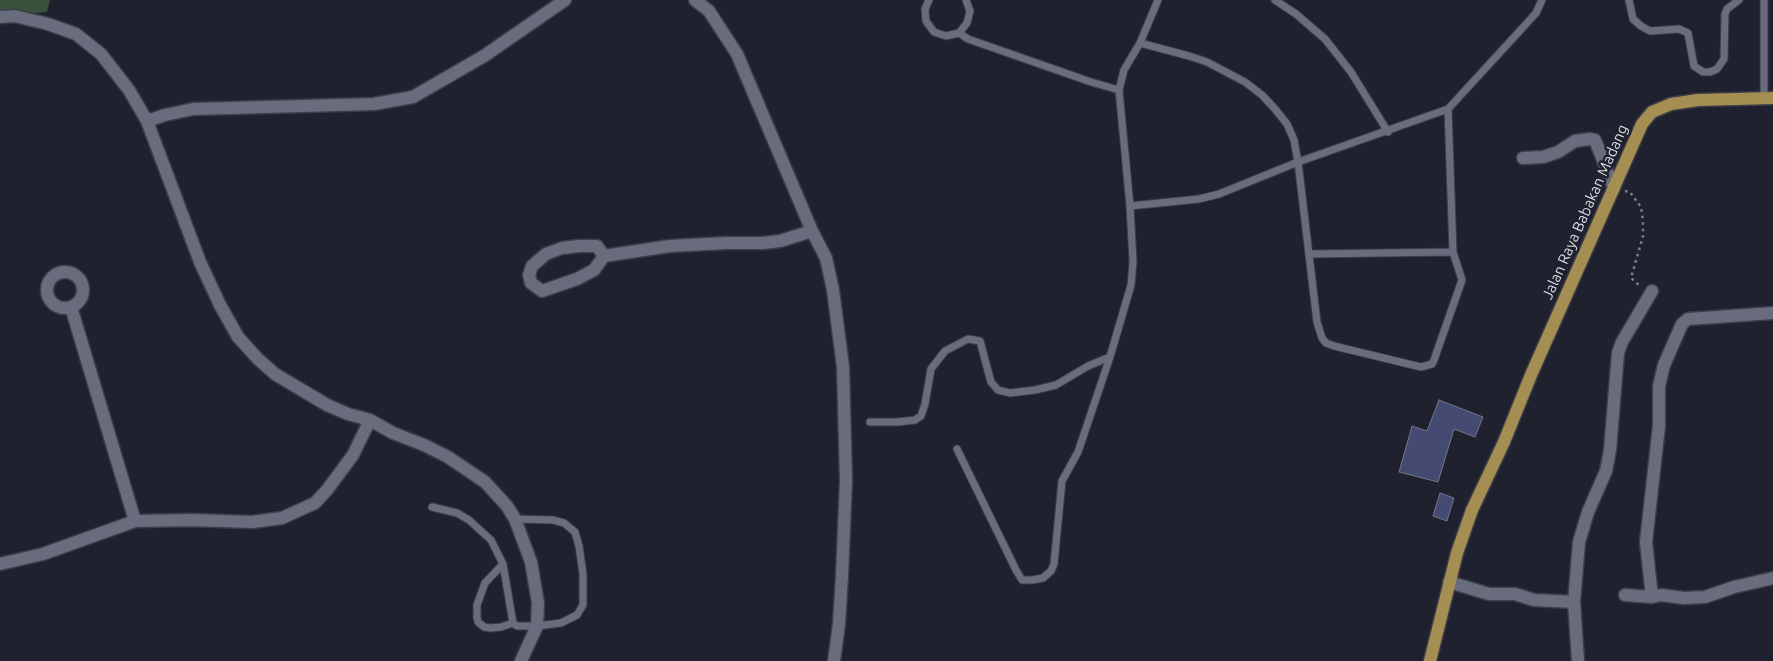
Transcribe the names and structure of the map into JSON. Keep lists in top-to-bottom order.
{
  "streets": {
    "main road": ["Jalan Raya Babakan Madang"]
  }
}
